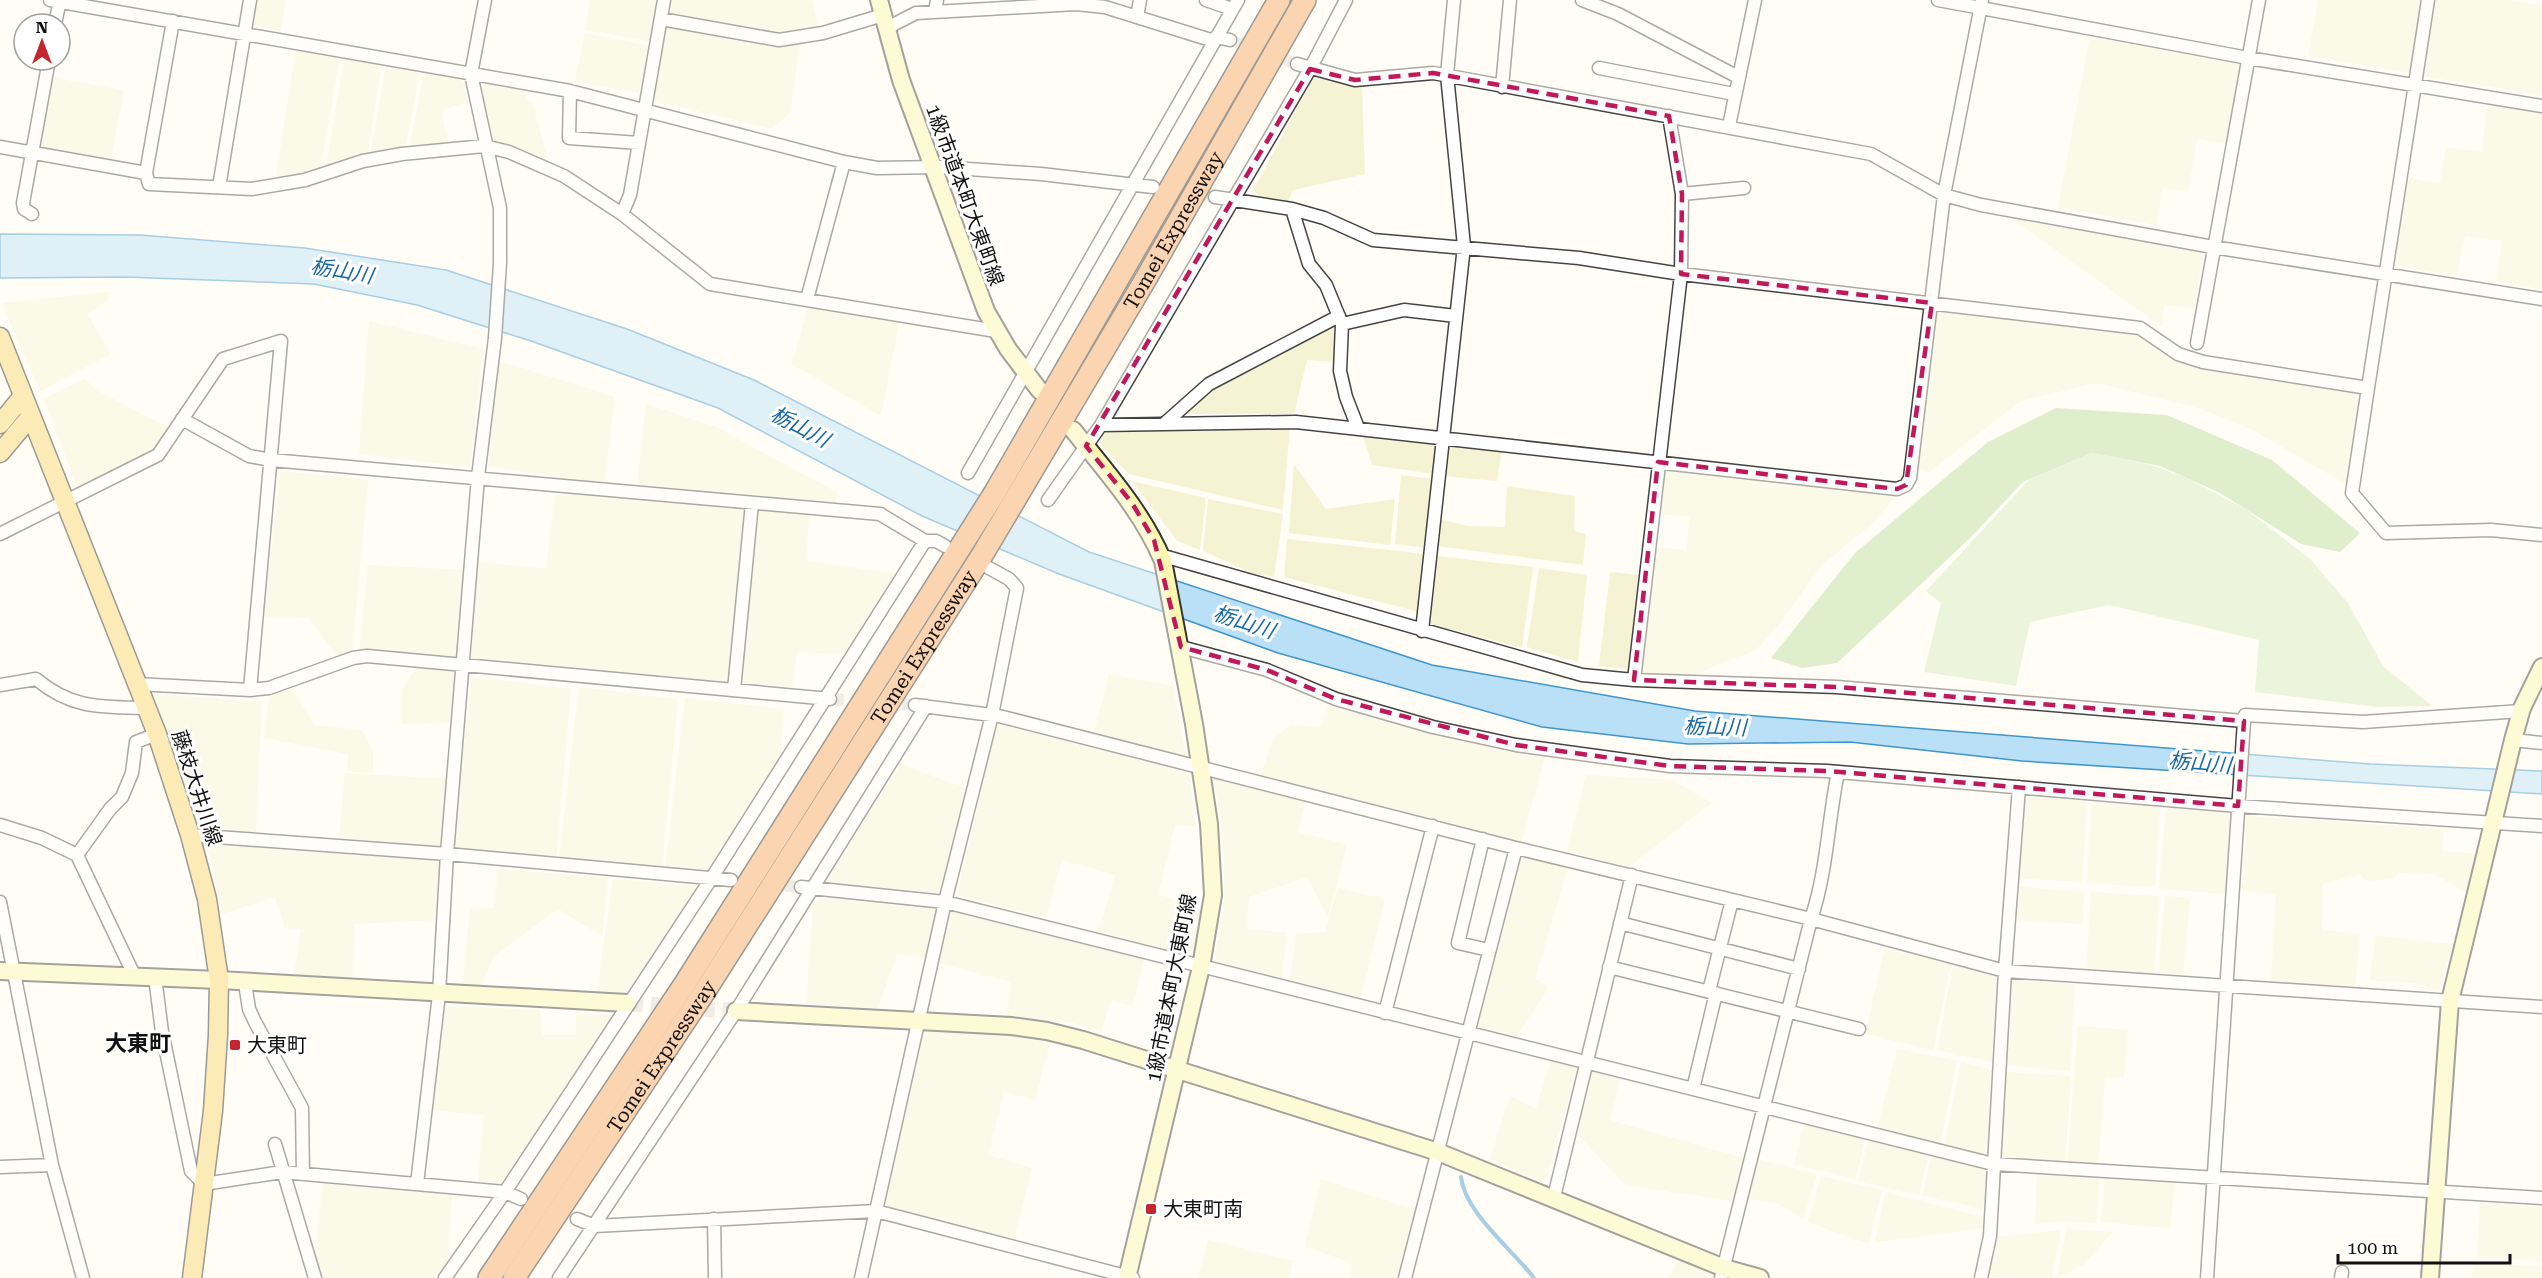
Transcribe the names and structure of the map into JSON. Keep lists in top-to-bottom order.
{
  "streets": {
    "highway": ["Tomei Expressway"],
    "main road": ["藤枝大井川線"],
    "street": ["1級市道本町大東町線"]
  },
  "districts": ["大東町"],
  "water": ["栃山川"],
  "places": {
    "transit": ["大東町", "大東町南"]
  },
  "scale_bar": "100 m",
  "north": "top"
}
